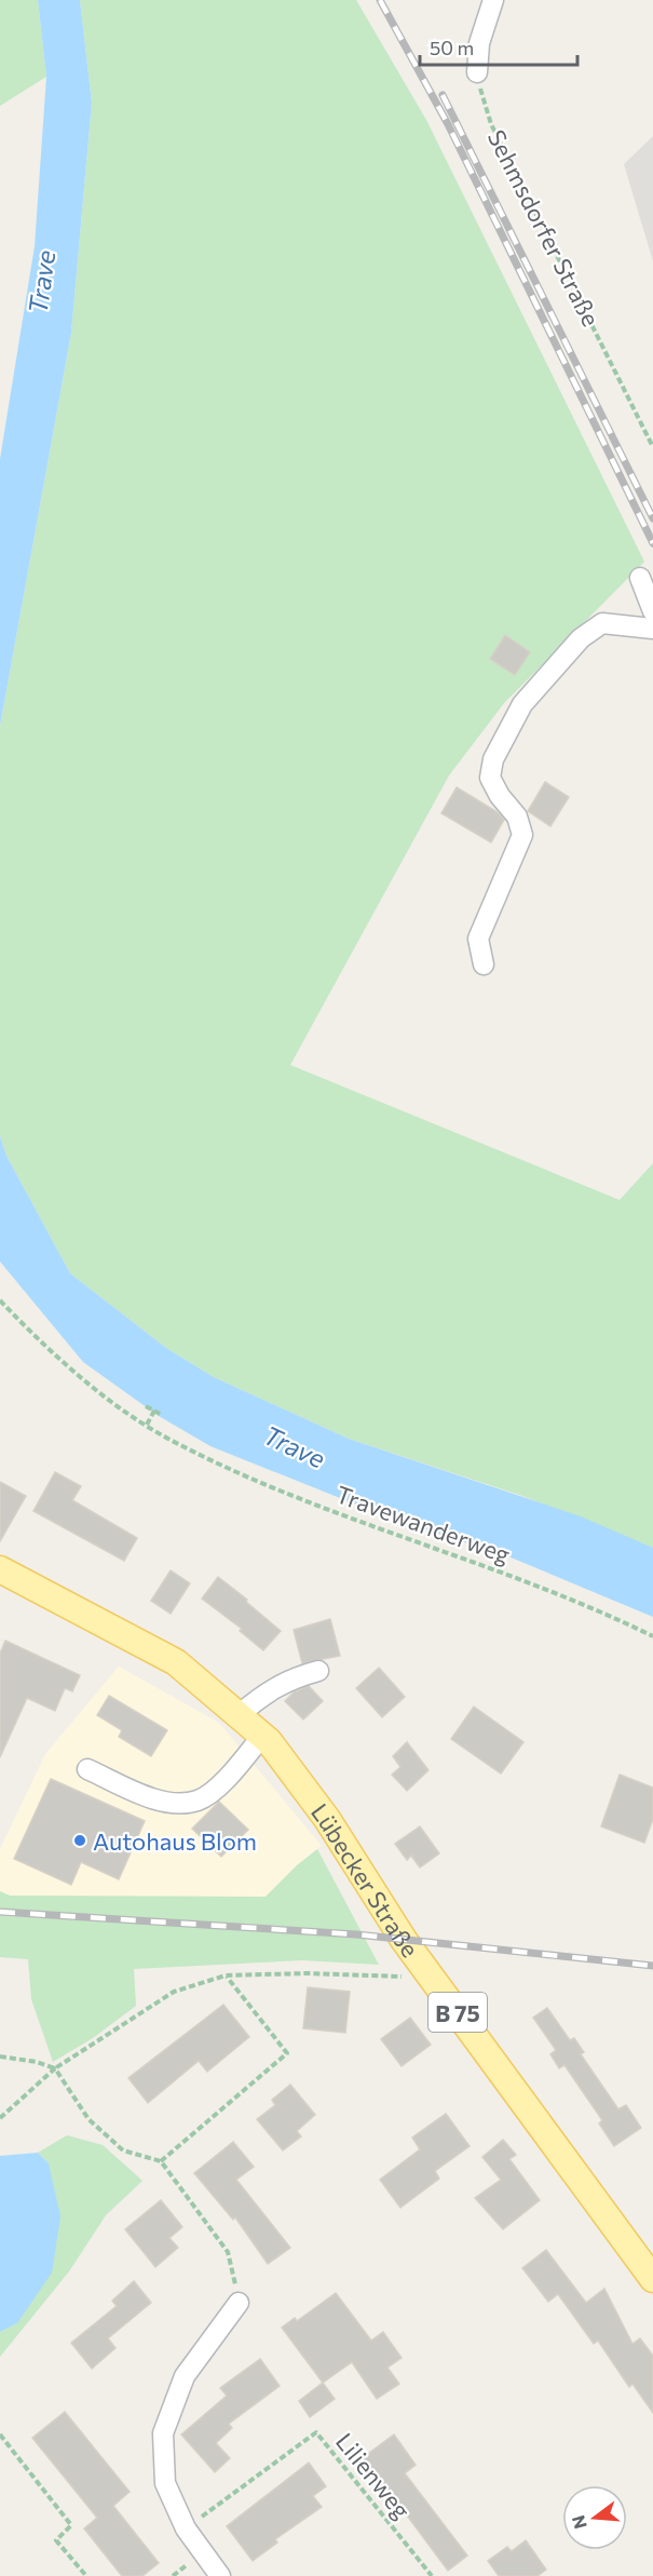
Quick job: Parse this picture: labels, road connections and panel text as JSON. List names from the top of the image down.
{
  "streets": {
    "main road": ["Lübecker Straße", "B 75"],
    "path": ["Sehmsdorfer Straße", "Travewanderweg", "Lilienweg"]
  },
  "water": ["Trave"],
  "places": ["Autohaus Blom"],
  "scale_bar": "50 m",
  "north": "left"
}
